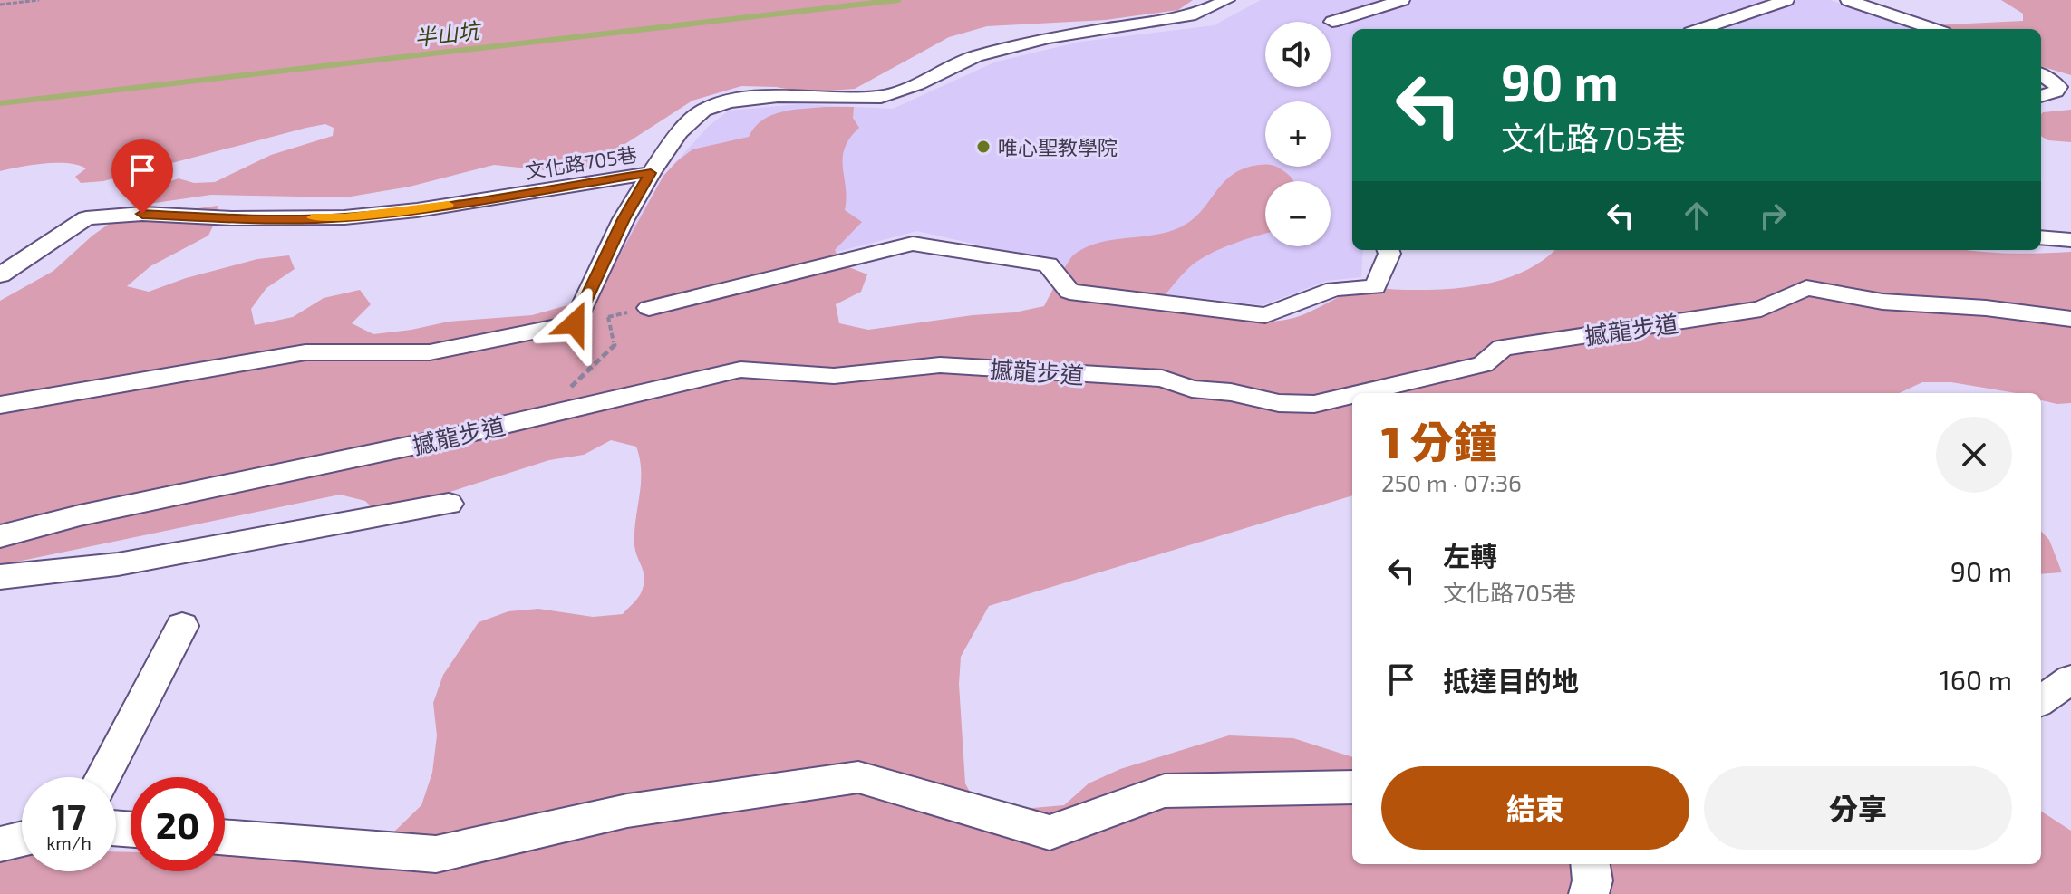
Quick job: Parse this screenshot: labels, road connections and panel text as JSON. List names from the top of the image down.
{
  "streets": {
    "lane": ["文化路705巷", "撼龍步道"]
  },
  "water": ["半山坑"],
  "places": ["唯心聖教學院"],
  "page": {
    "map_buttons": ["+", "−"],
    "turn": ["90 m", "文化路705巷"],
    "heading": ["1 分鐘", "250 m · 07:36"],
    "list": [
      {
        "name": "左轉",
        "note": "文化路705巷",
        "value": "90 m"
      },
      {
        "name": "抵達目的地",
        "value": "160 m"
      }
    ],
    "buttons": ["結束", "分享"],
    "speed": "17 km/h",
    "limit": "20"
  }
}
